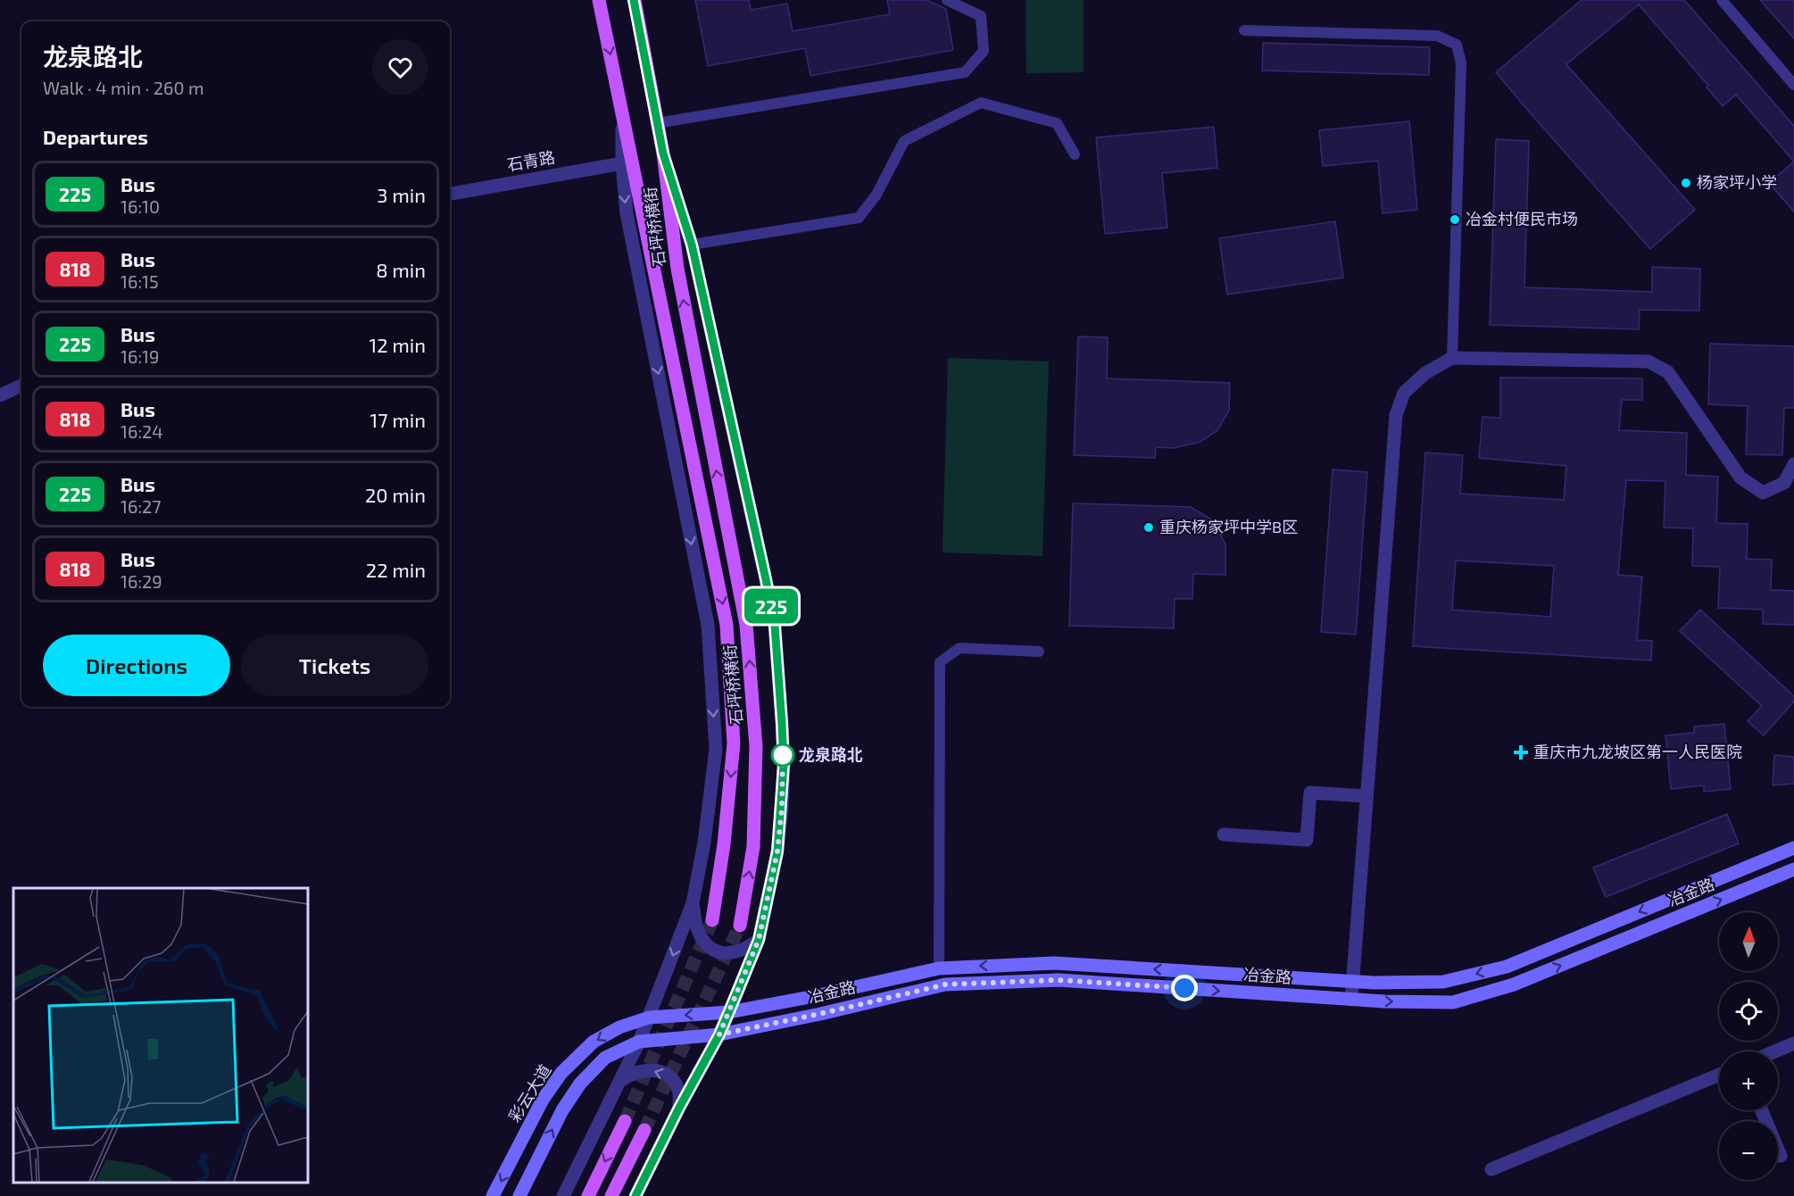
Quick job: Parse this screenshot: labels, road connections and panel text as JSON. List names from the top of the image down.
{
  "streets": {
    "main road": ["石坪桥横街", "冶金路", "彩云大道"],
    "street": ["石青路"]
  },
  "crossings": [
    ["冶金路", "彩云大道"]
  ],
  "places": {
    "other": [
      "杨家坪小学",
      "冶金村便民市场",
      "重庆杨家坪中学B区",
      "龙泉路北"
    ],
    "health": ["重庆市九龙坡区第一人民医院"]
  },
  "lines": ["bus line 225"],
  "north": "top",
  "page": {
    "on_map": "225",
    "heading": [
      ["龙泉路北", "Walk · 4 min · 260 m"],
      "Departures"
    ],
    "list": [
      {
        "mark": "225",
        "name": "Bus",
        "note": "16:10",
        "value": "3 min"
      },
      {
        "mark": "818",
        "name": "Bus",
        "note": "16:15",
        "value": "8 min"
      },
      {
        "mark": "225",
        "name": "Bus",
        "note": "16:19",
        "value": "12 min"
      },
      {
        "mark": "818",
        "name": "Bus",
        "note": "16:24",
        "value": "17 min"
      },
      {
        "mark": "225",
        "name": "Bus",
        "note": "16:27",
        "value": "20 min"
      },
      {
        "mark": "818",
        "name": "Bus",
        "note": "16:29",
        "value": "22 min"
      }
    ],
    "buttons": ["Directions", "Tickets"],
    "map_buttons": ["+", "−"]
  }
}
